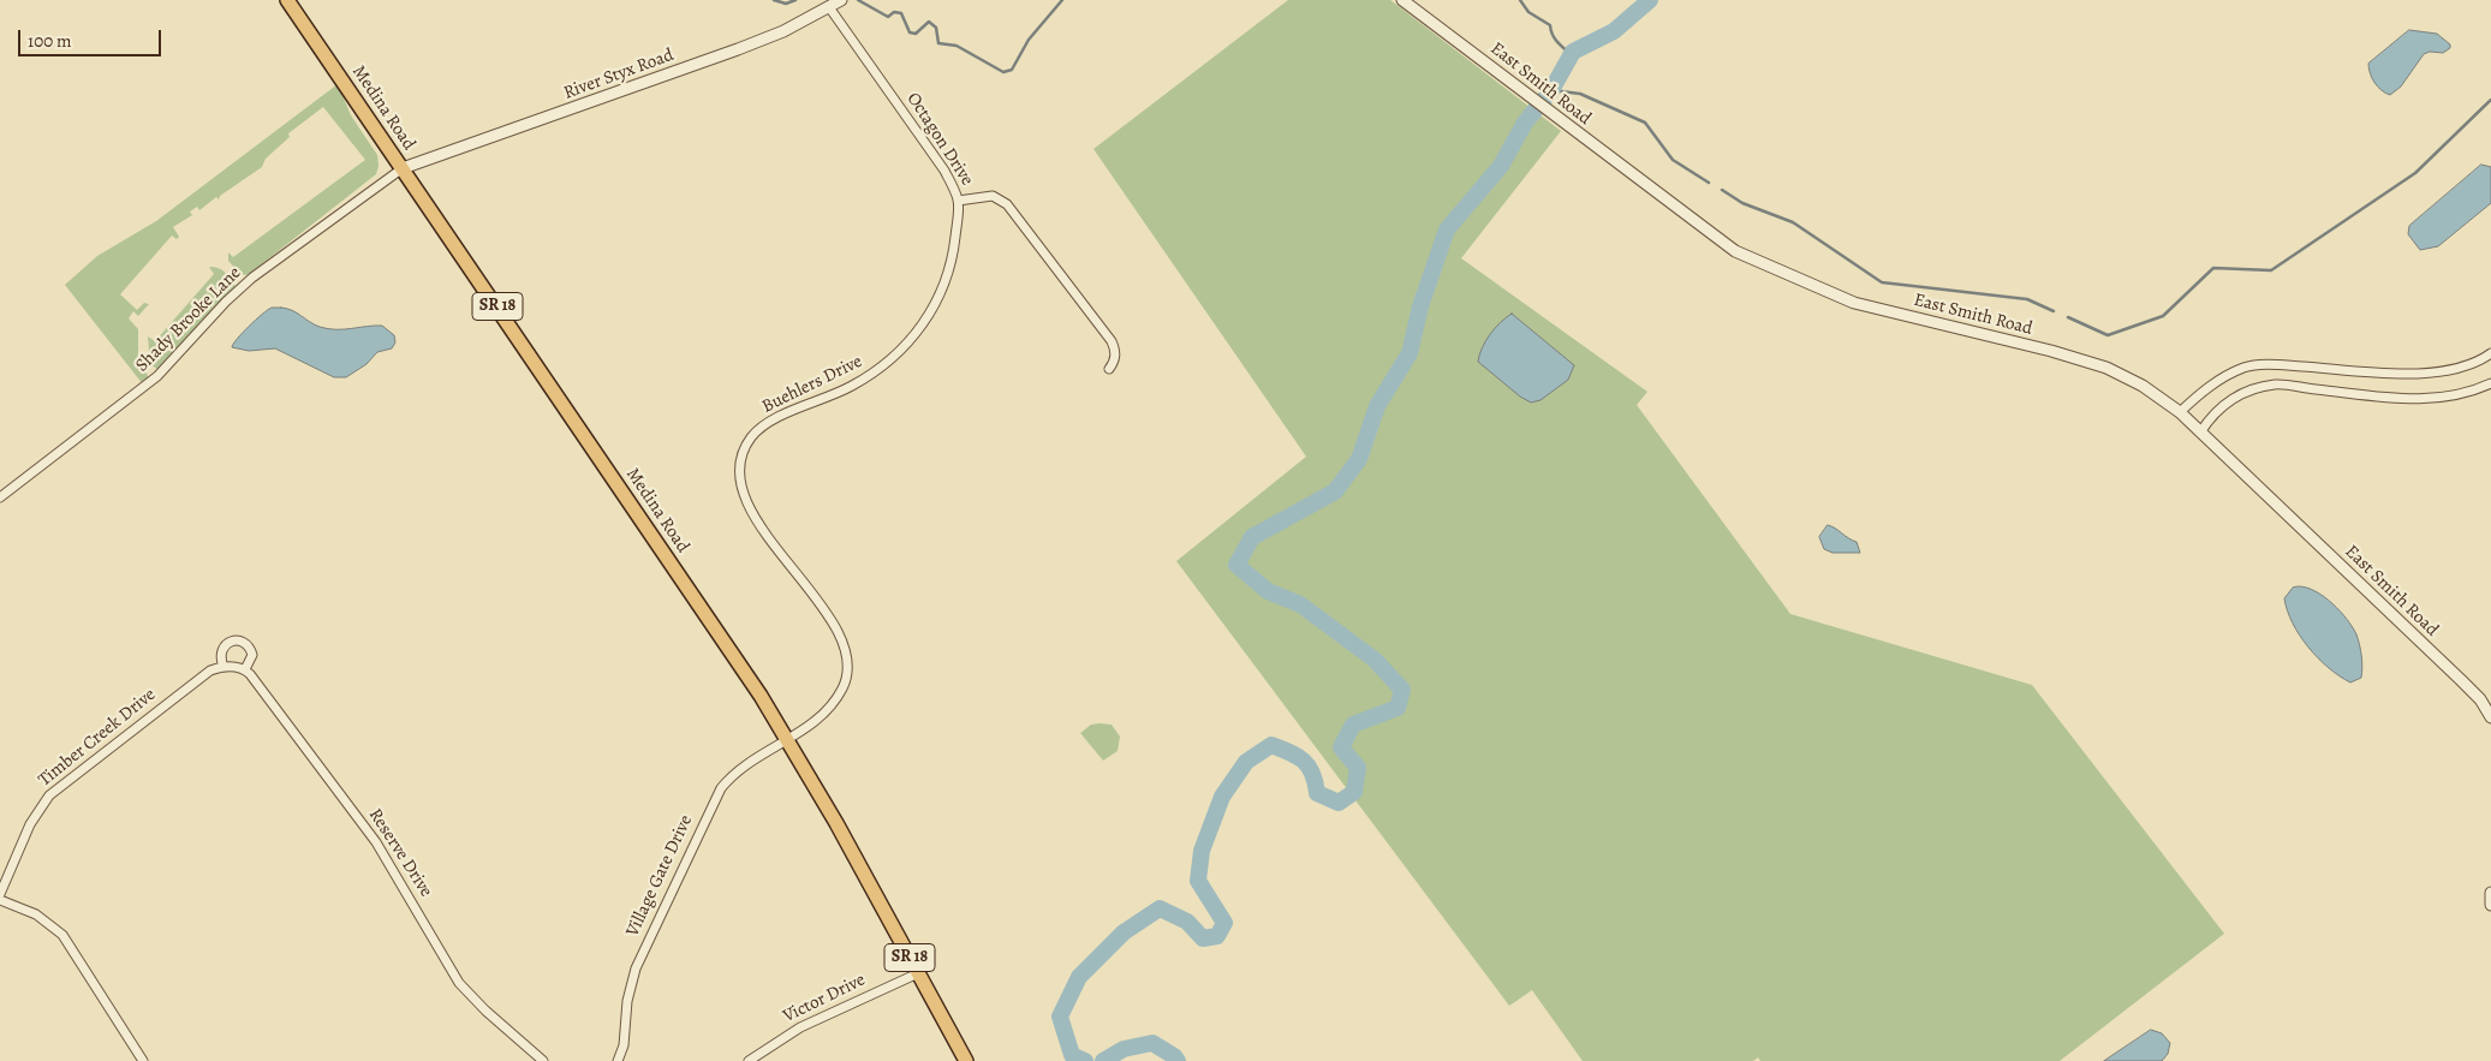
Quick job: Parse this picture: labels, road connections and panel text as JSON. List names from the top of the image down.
{
  "streets": {
    "highway": ["Medina Road", "SR 18"],
    "street": [
      "River Styx Road",
      "East Smith Road",
      "Octagon Drive",
      "Shady Brooke Lane",
      "Buehlers Drive",
      "Timber Creek Drive",
      "Reserve Drive",
      "Village Gate Drive",
      "Victor Drive"
    ]
  },
  "crossings": [
    ["River Styx Road", "Medina Road"],
    ["River Styx Road", "Octagon Drive"],
    ["River Styx Road", "Shady Brooke Lane"],
    ["Medina Road", "Shady Brooke Lane"],
    ["Medina Road", "Buehlers Drive"],
    ["Medina Road", "Village Gate Drive"],
    ["Medina Road", "Victor Drive"],
    ["Octagon Drive", "Buehlers Drive"],
    ["Buehlers Drive", "Village Gate Drive"],
    ["Timber Creek Drive", "Reserve Drive"]
  ],
  "scale_bar": "100 m"
}
